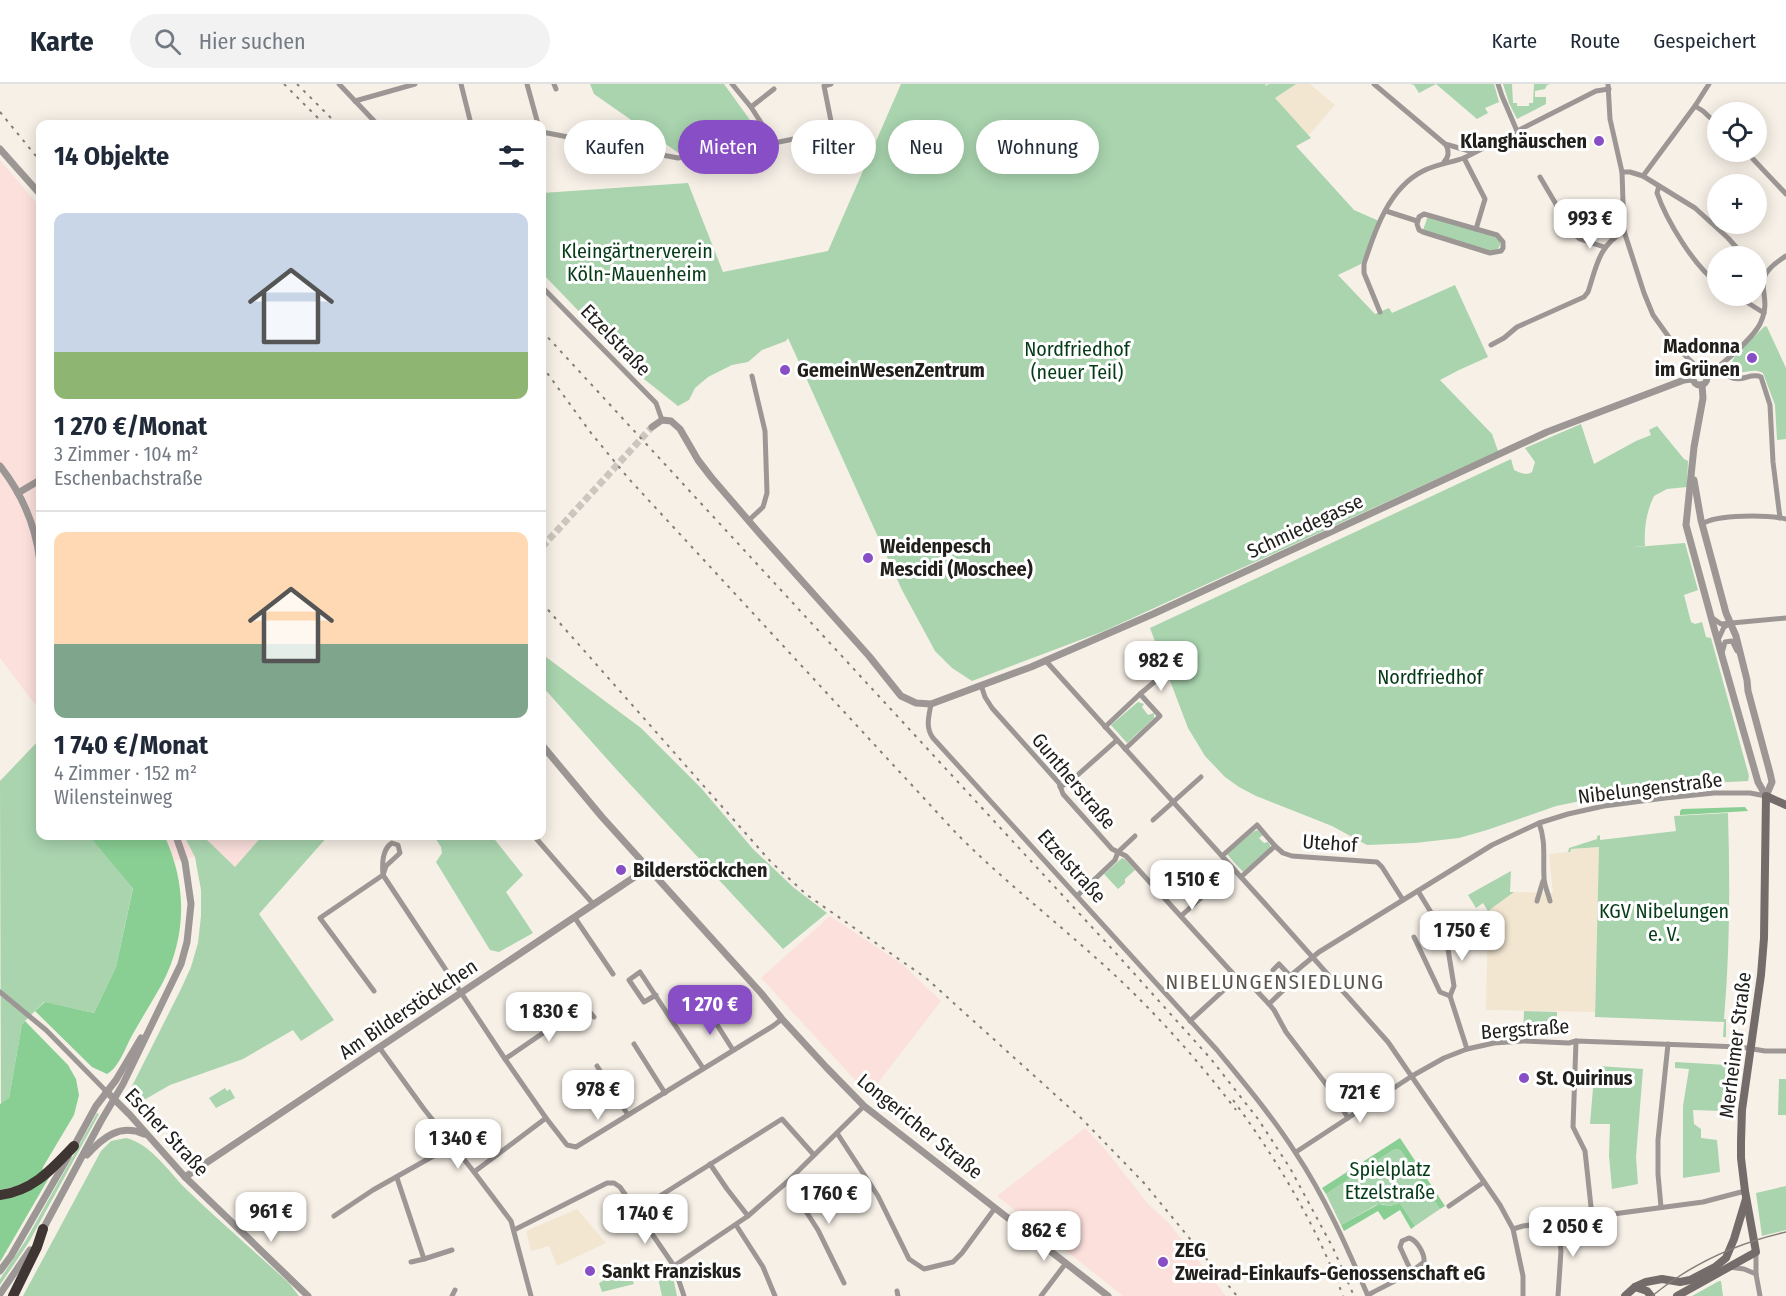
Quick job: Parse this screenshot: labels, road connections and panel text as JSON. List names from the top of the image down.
{
  "streets": {
    "main road": ["Merheimer Straße"],
    "street": [
      "Etzelstraße",
      "Schmiedegasse",
      "Guntherstraße",
      "Nibelungenstraße",
      "Utehof",
      "Am Bilderstöckchen",
      "Bergstraße",
      "Longericher Straße",
      "Escher Straße"
    ]
  },
  "crossings": [
    ["Etzelstraße", "Schmiedegasse"],
    ["Etzelstraße", "Bergstraße"],
    ["Schmiedegasse", "Guntherstraße"],
    ["Schmiedegasse", "Merheimer Straße"],
    ["Guntherstraße", "Nibelungenstraße"],
    ["Nibelungenstraße", "Utehof"],
    ["Nibelungenstraße", "Merheimer Straße"],
    ["Am Bilderstöckchen", "Longericher Straße"],
    ["Am Bilderstöckchen", "Escher Straße"],
    ["Bergstraße", "Merheimer Straße"]
  ],
  "districts": ["NIBELUNGENSIEDLUNG"],
  "parks": [
    "Kleingärtnerverein Köln-Mauenheim",
    "Nordfriedhof (neuer Teil)",
    "Nordfriedhof",
    "KGV Nibelungen e. V.",
    "Spielplatz Etzelstraße"
  ],
  "places": [
    "Klanghäuschen",
    "Madonna im Grünen",
    "GemeinWesenZentrum",
    "Weidenpesch Mescidi (Moschee)",
    "Bilderstöckchen",
    "St. Quirinus",
    "ZEG Zweirad-Einkaufs-Genossenschaft eG",
    "Sankt Franziskus"
  ],
  "page": {
    "header": "Karte",
    "search": "Hier suchen",
    "nav": ["Karte", "Route", "Gespeichert"],
    "map_buttons": ["+", "−"],
    "chip": [
      "Kaufen",
      "Mieten",
      "Filter",
      "Neu",
      "Wohnung"
    ],
    "heading": "14 Objekte",
    "list": [
      {
        "name": "1 270 €/Monat",
        "note": "3 Zimmer · 104 m² · Eschenbachstraße"
      },
      {
        "name": "1 740 €/Monat",
        "note": "4 Zimmer · 152 m² · Wilensteinweg"
      }
    ],
    "price": [
      "993 €",
      "982 €",
      "1 510 €",
      "1 750 €",
      "1 270 €",
      "1 830 €",
      "978 €",
      "721 €",
      "1 340 €",
      "1 760 €",
      "961 €",
      "1 740 €",
      "2 050 €",
      "862 €"
    ]
  }
}
